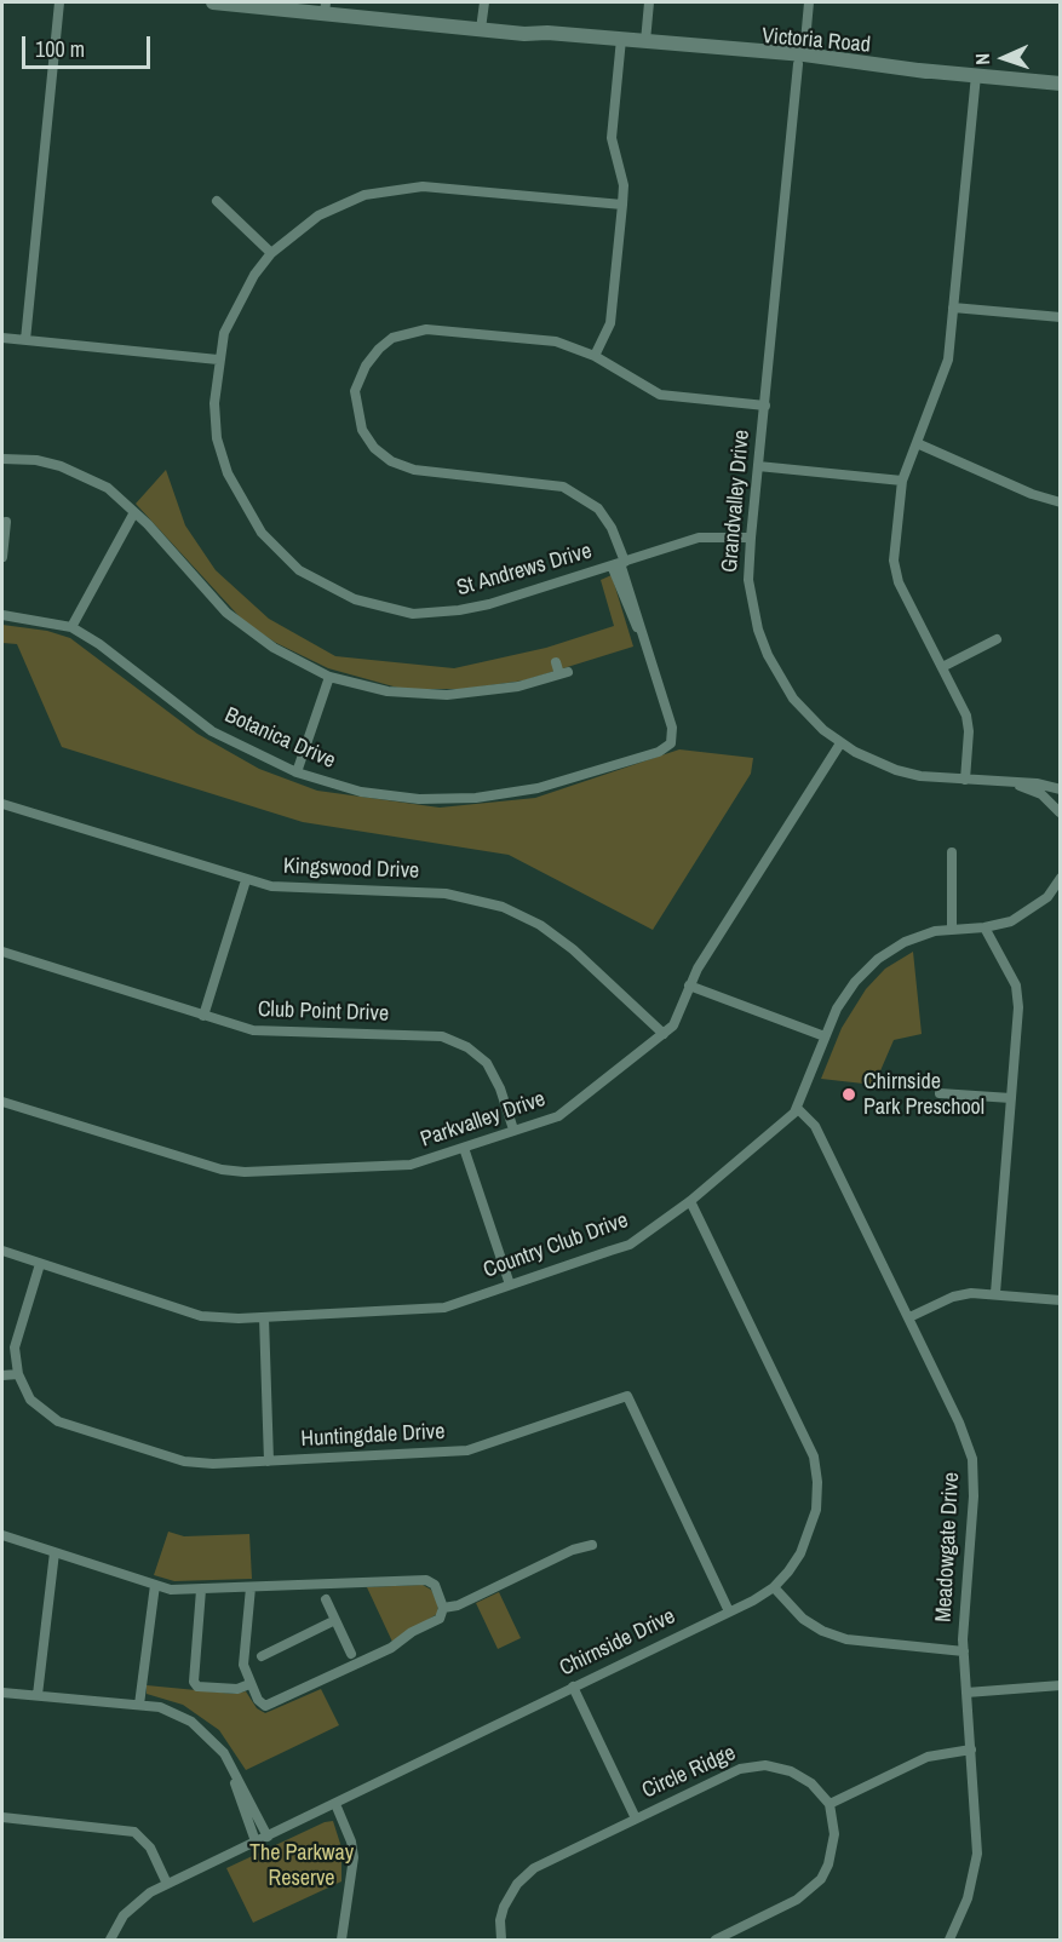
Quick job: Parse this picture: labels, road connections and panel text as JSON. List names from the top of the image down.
{
  "streets": {
    "main road": ["Victoria Road"],
    "street": [
      "Grandvalley Drive",
      "St Andrews Drive",
      "Botanica Drive",
      "Kingswood Drive",
      "Club Point Drive",
      "Parkvalley Drive",
      "Country Club Drive",
      "Huntingdale Drive",
      "Meadowgate Drive",
      "Chirnside Drive",
      "Circle Ridge"
    ]
  },
  "crossings": [
    ["Victoria Road", "Grandvalley Drive"],
    ["Grandvalley Drive", "St Andrews Drive"],
    ["Grandvalley Drive", "Botanica Drive"],
    ["Grandvalley Drive", "Parkvalley Drive"],
    ["St Andrews Drive", "Botanica Drive"],
    ["Kingswood Drive", "Parkvalley Drive"],
    ["Club Point Drive", "Parkvalley Drive"],
    ["Country Club Drive", "Huntingdale Drive"],
    ["Country Club Drive", "Meadowgate Drive"],
    ["Country Club Drive", "Chirnside Drive"],
    ["Huntingdale Drive", "Chirnside Drive"]
  ],
  "parks": ["The Parkway Reserve"],
  "places": ["Chirnside Park Preschool"],
  "scale_bar": "100 m",
  "north": "left"
}
